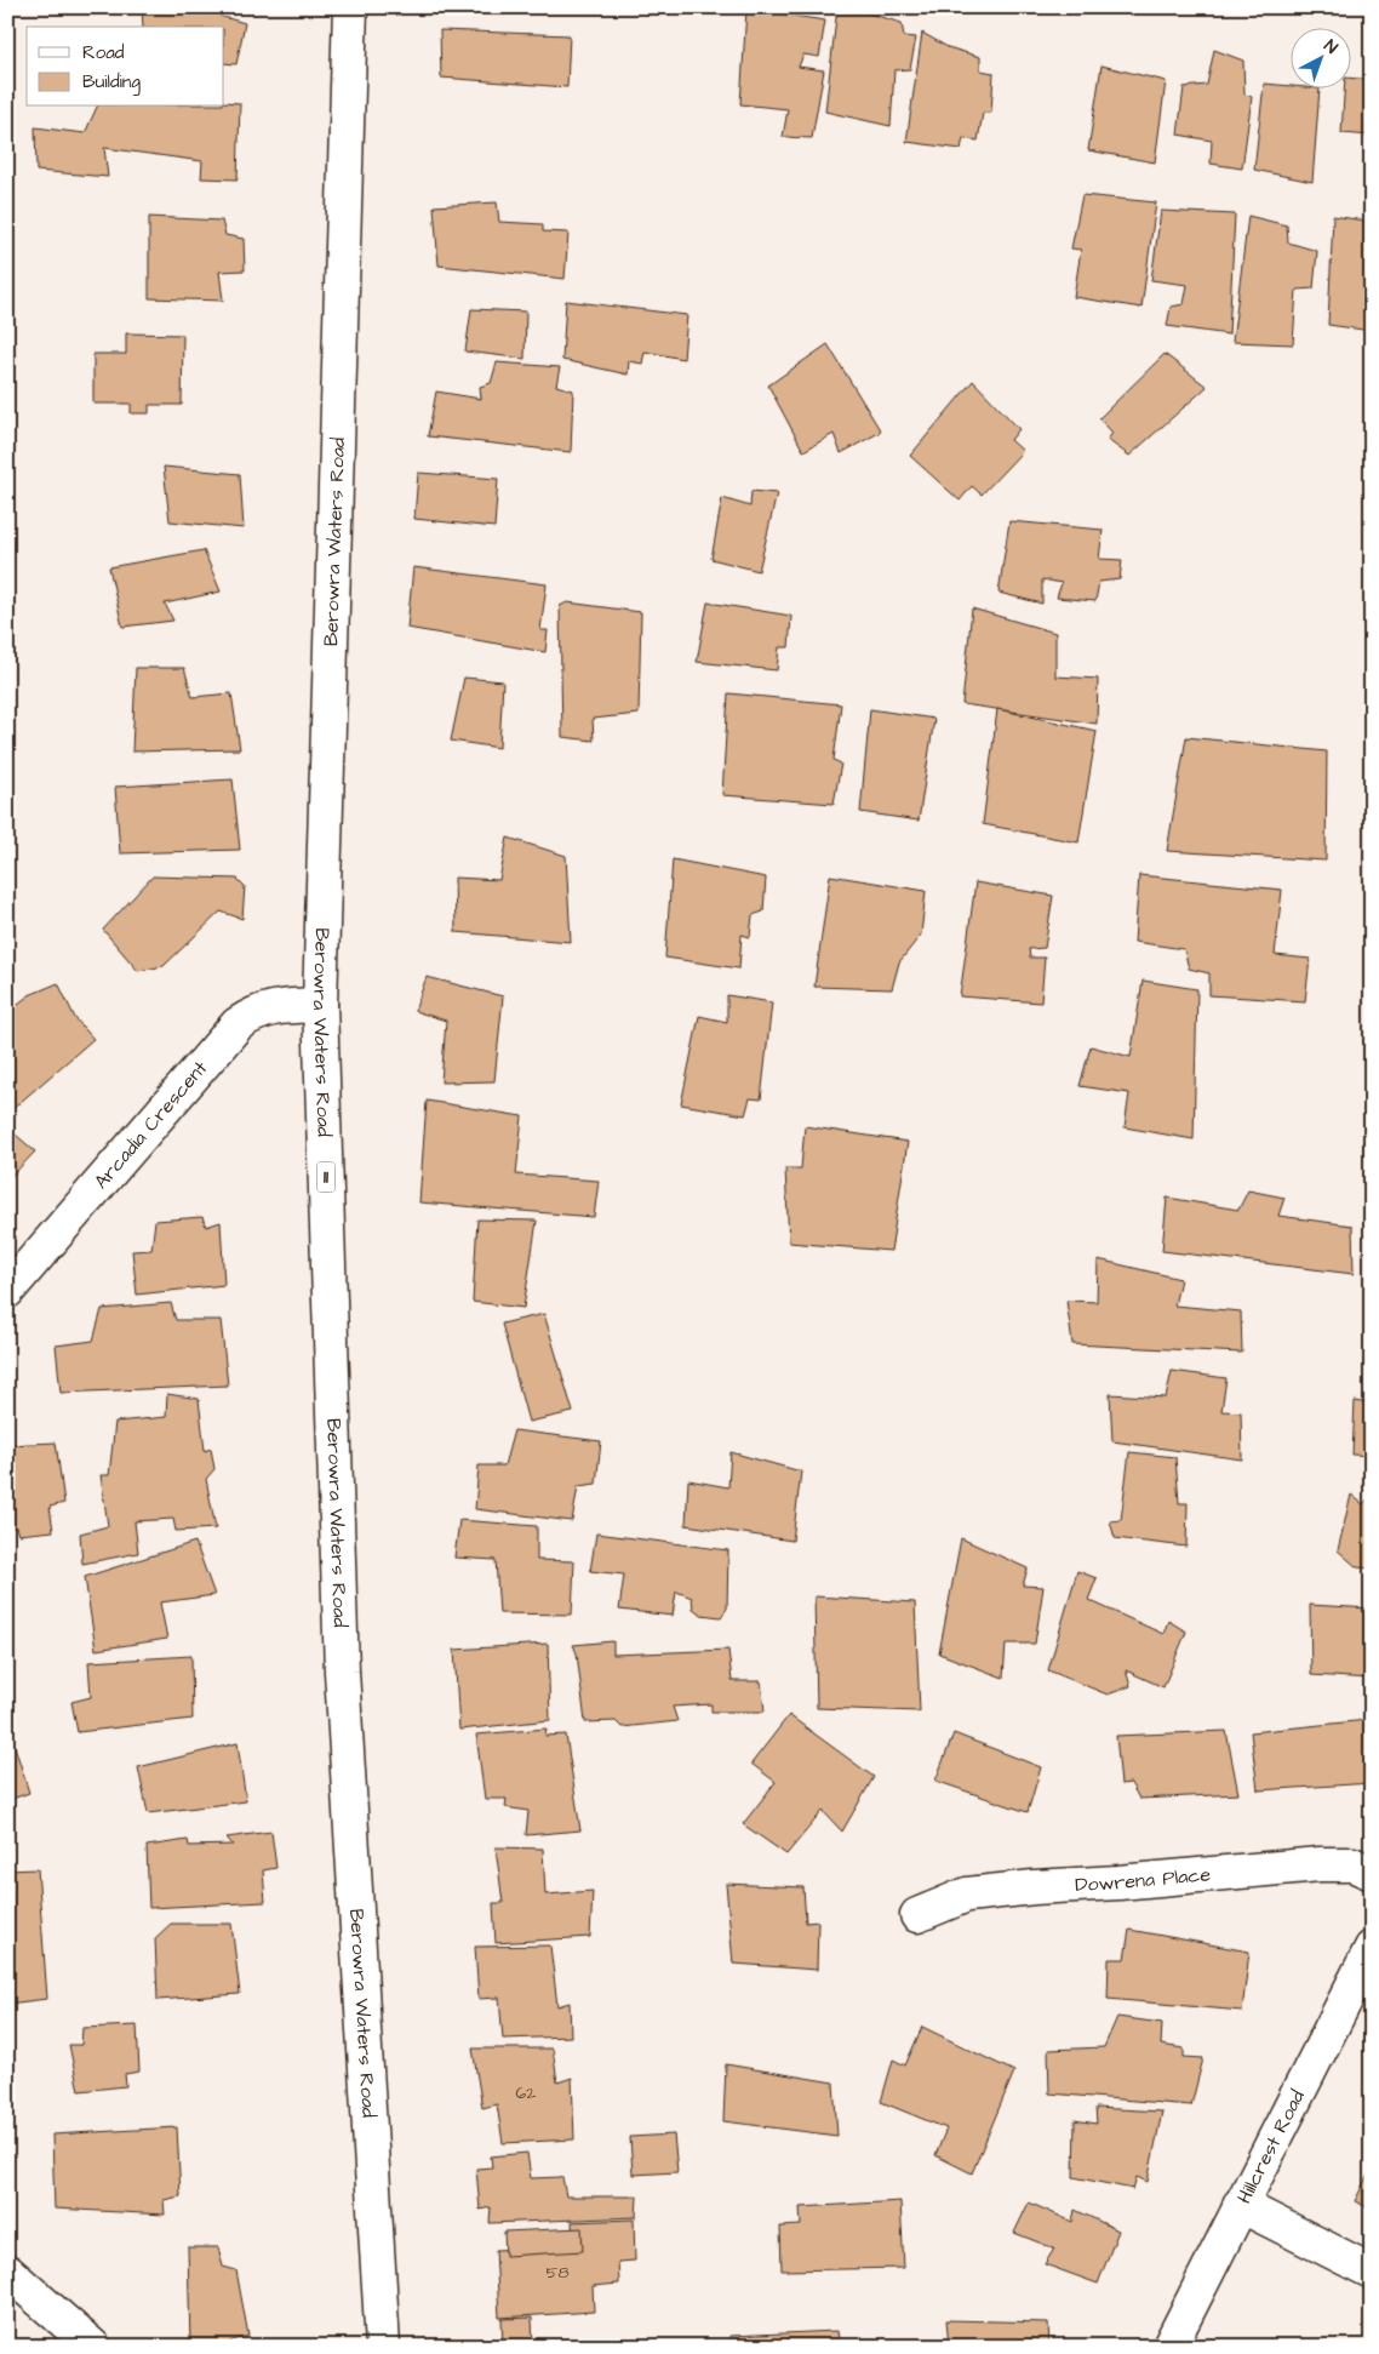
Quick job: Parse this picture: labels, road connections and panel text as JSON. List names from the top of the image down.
{
  "streets": {
    "main road": [
      "Berowra Waters Road",
      "Arcadia Crescent",
      "11",
      "Dowrena Place",
      "Hillcrest Road"
    ]
  },
  "crossings": [
    ["Berowra Waters Road", "Arcadia Crescent"]
  ],
  "house_numbers": ["62", "58"],
  "legend": ["Road", "Building"],
  "north": "top right"
}
